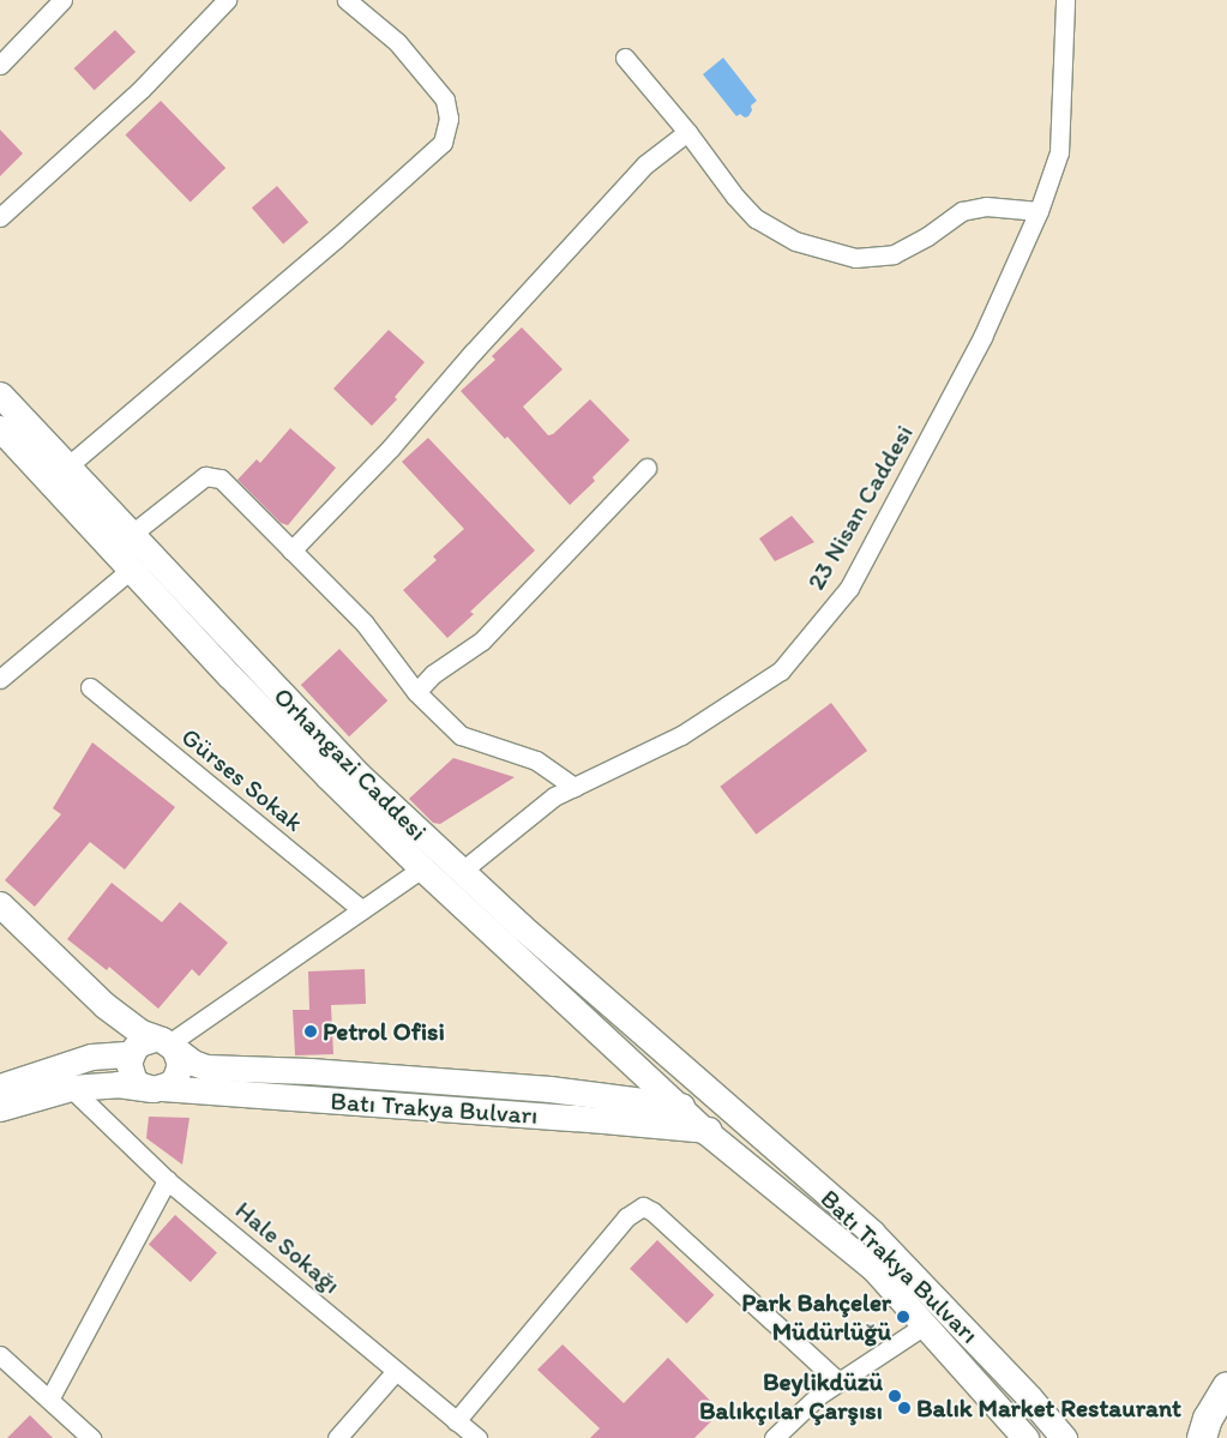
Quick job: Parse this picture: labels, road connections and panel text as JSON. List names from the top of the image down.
{
  "streets": {
    "main road": ["Orhangazi Caddesi", "Batı Trakya Bulvarı"],
    "street": ["23 Nisan Caddesi", "Gürses Sokak", "Hale Sokağı"]
  },
  "crossings": [
    ["23 Nisan Caddesi", "Orhangazi Caddesi"],
    ["Orhangazi Caddesi", "Batı Trakya Bulvarı"],
    ["Batı Trakya Bulvarı", "Hale Sokağı"]
  ],
  "places": [
    "Petrol Ofisi",
    "Park Bahçeler Müdürlüğü",
    "Beylikdüzü Balıkçılar Çarşısı",
    "Balık Market Restaurant"
  ]
}
